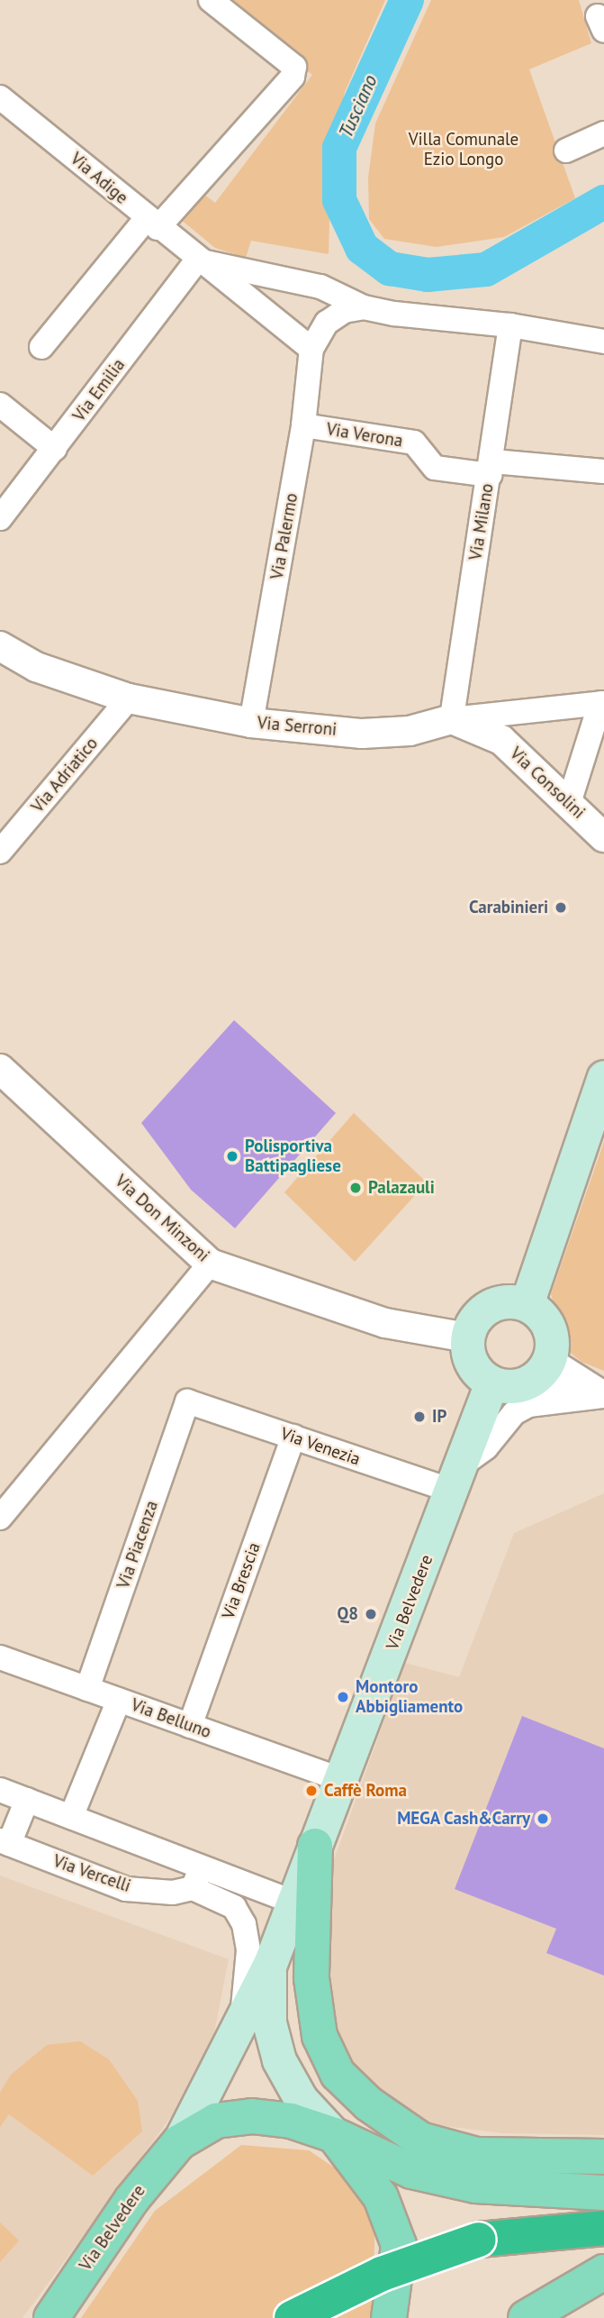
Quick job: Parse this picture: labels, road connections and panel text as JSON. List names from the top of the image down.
{
  "streets": {
    "main road": ["Via Belvedere"],
    "street": [
      "Via Adige",
      "Via Emilia",
      "Via Verona",
      "Via Milano",
      "Via Palermo",
      "Via Serroni",
      "Via Adriatico",
      "Via Consolini",
      "Via Don Minzoni",
      "Via Venezia",
      "Via Piacenza",
      "Via Brescia",
      "Via Belluno",
      "Via Vercelli"
    ]
  },
  "crossings": [
    ["Via Adige", "Via Emilia"],
    ["Via Adige", "Via Milano"],
    ["Via Adige", "Via Palermo"],
    ["Via Verona", "Via Milano"],
    ["Via Verona", "Via Palermo"],
    ["Via Milano", "Via Serroni"],
    ["Via Milano", "Via Consolini"],
    ["Via Palermo", "Via Serroni"],
    ["Via Serroni", "Via Adriatico"],
    ["Via Serroni", "Via Consolini"],
    ["Via Don Minzoni", "Via Belvedere"],
    ["Via Venezia", "Via Piacenza"],
    ["Via Venezia", "Via Brescia"],
    ["Via Venezia", "Via Belvedere"],
    ["Via Piacenza", "Via Belluno"],
    ["Via Brescia", "Via Belluno"],
    ["Via Belvedere", "Via Belluno"],
    ["Via Belvedere", "Via Vercelli"]
  ],
  "water": ["Tusciano"],
  "parks": ["Villa Comunale Ezio Longo"],
  "places": [
    "Carabinieri",
    "Polisportiva Battipagliese",
    "Palazauli",
    "IP",
    "Q8",
    "Montoro Abbigliamento",
    "Caffè Roma",
    "MEGA Cash&Carry"
  ]
}
